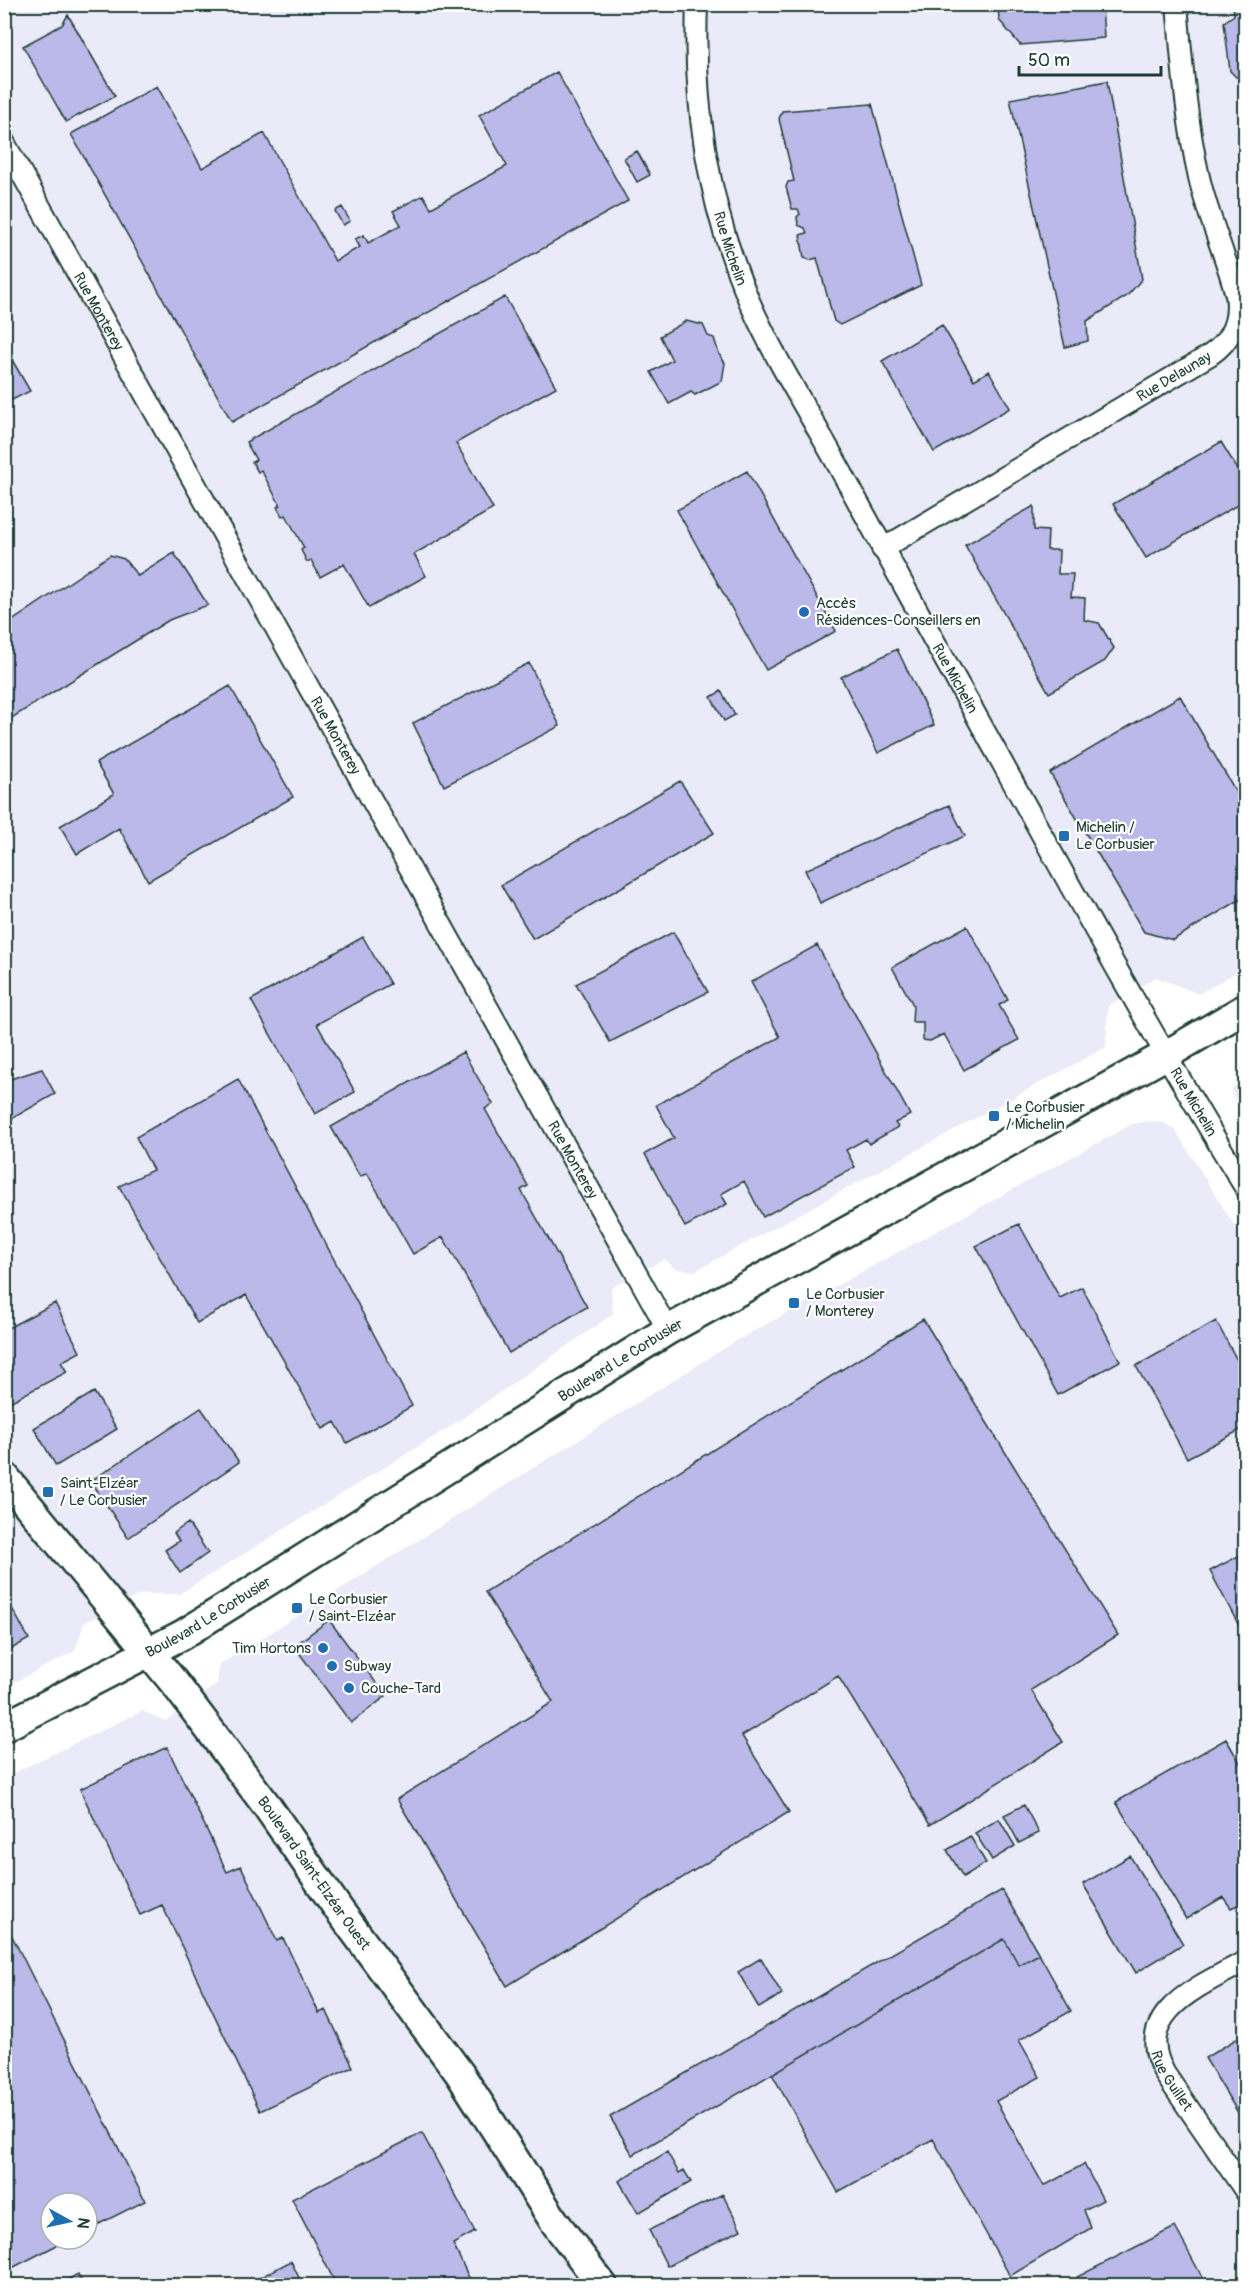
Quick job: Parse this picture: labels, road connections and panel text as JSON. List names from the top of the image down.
{
  "streets": {
    "street": [
      "Rue Michelin",
      "Rue Monterey",
      "Rue Delaunay",
      "Boulevard Le Corbusier",
      "Boulevard Saint-Elzéar Ouest",
      "Rue Guillet"
    ]
  },
  "crossings": [
    ["Rue Michelin", "Rue Delaunay"],
    ["Rue Michelin", "Boulevard Le Corbusier"],
    ["Rue Monterey", "Boulevard Le Corbusier"],
    ["Boulevard Le Corbusier", "Boulevard Saint-Elzéar Ouest"]
  ],
  "places": {
    "other": [
      "Accès Résidences-Conseillers en",
      "Tim Hortons",
      "Subway",
      "Couche-Tard"
    ],
    "transit": [
      "Michelin / Le Corbusier",
      "Le Corbusier / Michelin",
      "Le Corbusier / Monterey",
      "Saint-Elzéar / Le Corbusier",
      "Le Corbusier / Saint-Elzéar"
    ]
  },
  "scale_bar": "50 m",
  "north": "right"
}
